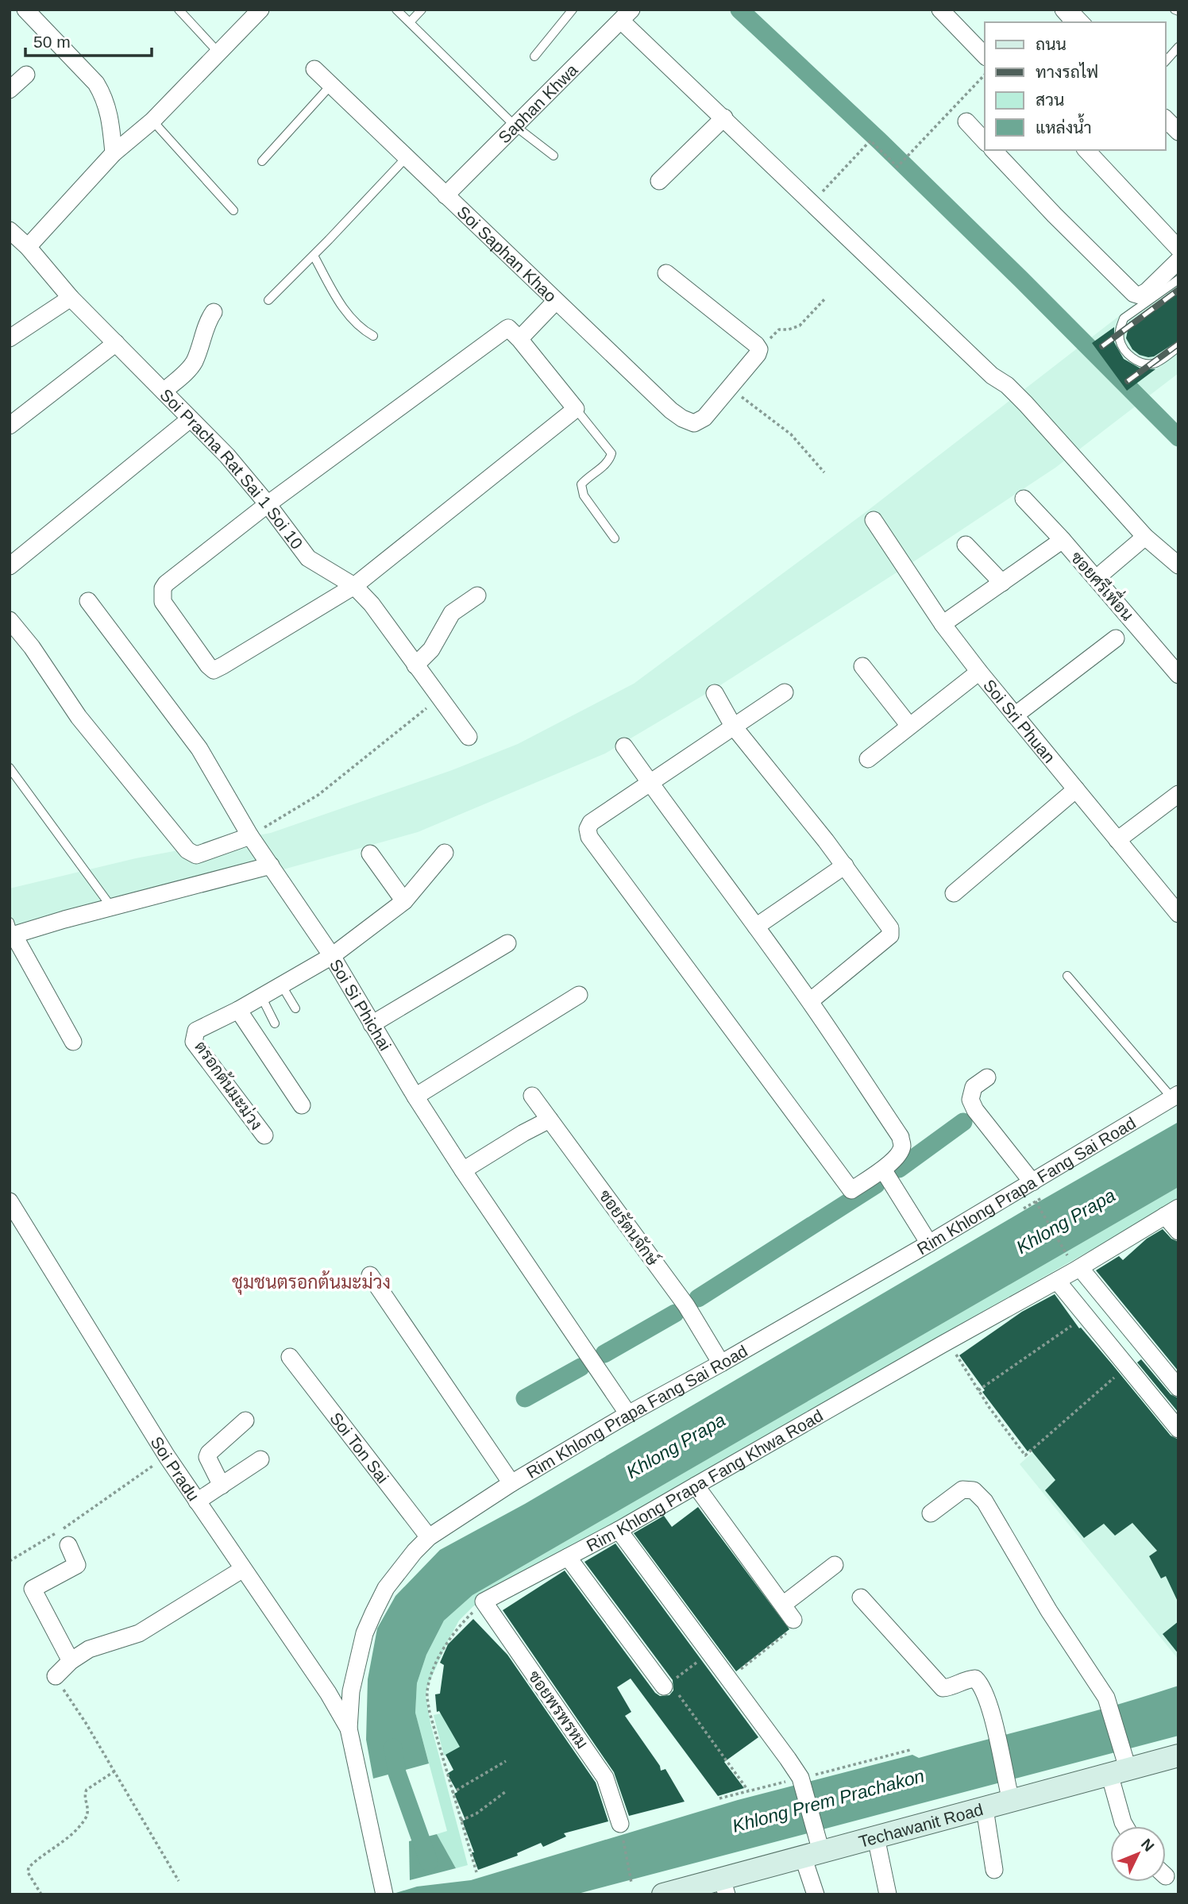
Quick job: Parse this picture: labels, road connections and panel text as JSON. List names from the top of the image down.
{
  "streets": {
    "main road": ["Techawanit Road"],
    "street": [
      "Saphan Khwa",
      "Soi Saphan Khao",
      "Soi Pracha Rat Sai 1 Soi 10",
      "ซอยศรีเพื่อน",
      "Soi Sri Phuan",
      "Soi Si Phichai",
      "ตรอกต้นมะม่วง",
      "Rim Khlong Prapa Fang Sai Road",
      "ซอยรัตนจักษ์",
      "Soi Ton Sai",
      "Soi Pradu",
      "Rim Khlong Prapa Fang Khwa Road",
      "ซอยพรพรหม"
    ]
  },
  "crossings": [
    ["Saphan Khwa", "Soi Saphan Khao"],
    ["Soi Si Phichai", "Rim Khlong Prapa Fang Sai Road"],
    ["Rim Khlong Prapa Fang Sai Road", "ซอยรัตนจักษ์"],
    ["Rim Khlong Prapa Fang Sai Road", "Soi Ton Sai"],
    ["Rim Khlong Prapa Fang Sai Road", "Soi Pradu"],
    ["Rim Khlong Prapa Fang Khwa Road", "ซอยพรพรหม"]
  ],
  "districts": ["ชุมชนตรอกต้นมะม่วง"],
  "water": ["Khlong Prapa", "Khlong Prem Prachakon"],
  "legend": [
    "ถนน",
    "ทางรถไฟ",
    "สวน",
    "แหล่งน้ำ"
  ],
  "scale_bar": "50 m",
  "north": "top right"
}
